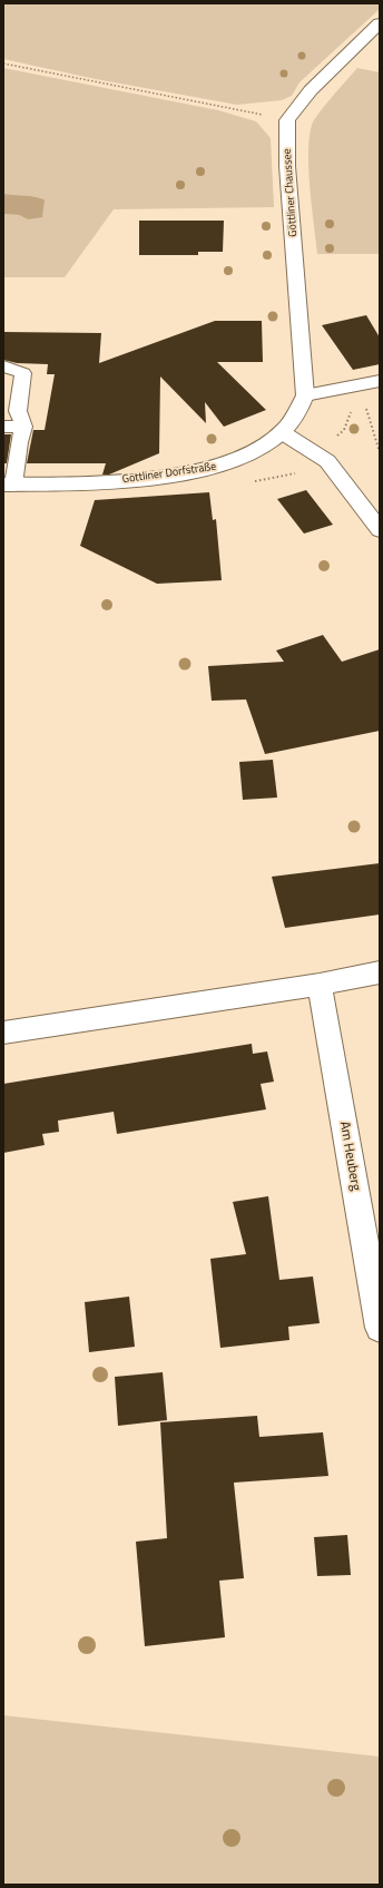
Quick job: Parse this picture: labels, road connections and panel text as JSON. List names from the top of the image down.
{
  "streets": {
    "street": ["Göttliner Chaussee", "Göttliner Dorfstraße", "Am Heuberg"]
  },
  "crossings": [
    ["Göttliner Chaussee", "Göttliner Dorfstraße"]
  ]
}
